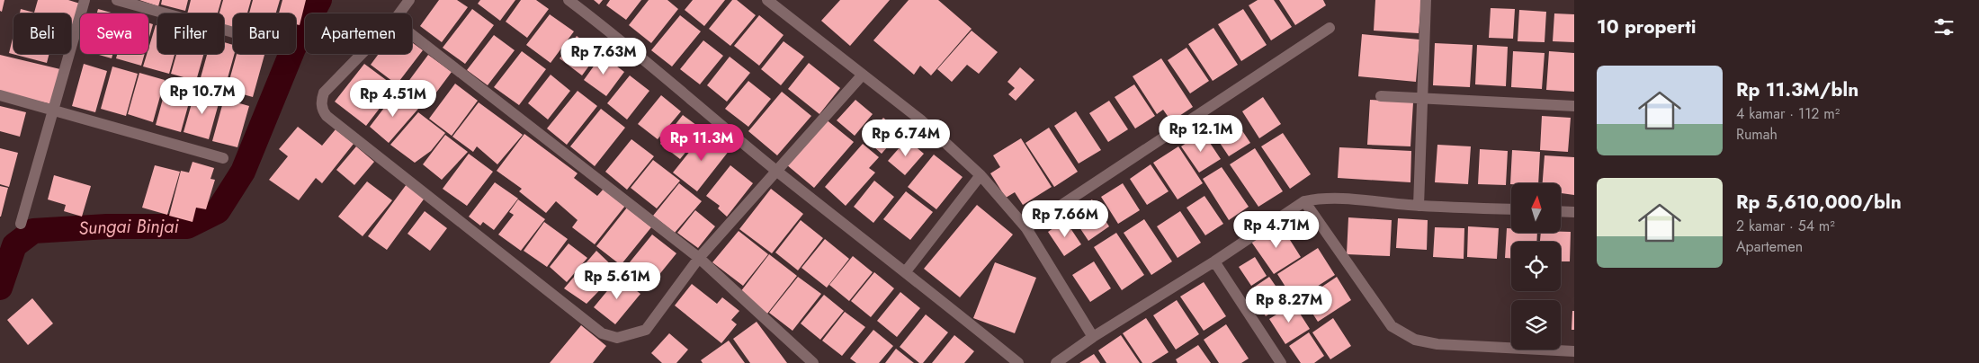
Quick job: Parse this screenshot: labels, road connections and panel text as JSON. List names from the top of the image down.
{
  "water": ["Sungai Binjai"],
  "north": "top",
  "page": {
    "heading": "10 properti",
    "chip": [
      "Beli",
      "Sewa",
      "Filter",
      "Baru",
      "Apartemen"
    ],
    "price": [
      "Rp 7.63M",
      "Rp 10.7M",
      "Rp 4.51M",
      "Rp 12.1M",
      "Rp 6.74M",
      "Rp 11.3M",
      "Rp 7.66M",
      "Rp 4.71M",
      "Rp 5.61M",
      "Rp 8.27M"
    ],
    "list": [
      {
        "name": "Rp 11.3M/bln",
        "note": "4 kamar · 112 m² · Rumah"
      },
      {
        "name": "Rp 5,610,000/bln",
        "note": "2 kamar · 54 m² · Apartemen"
      }
    ]
  }
}
